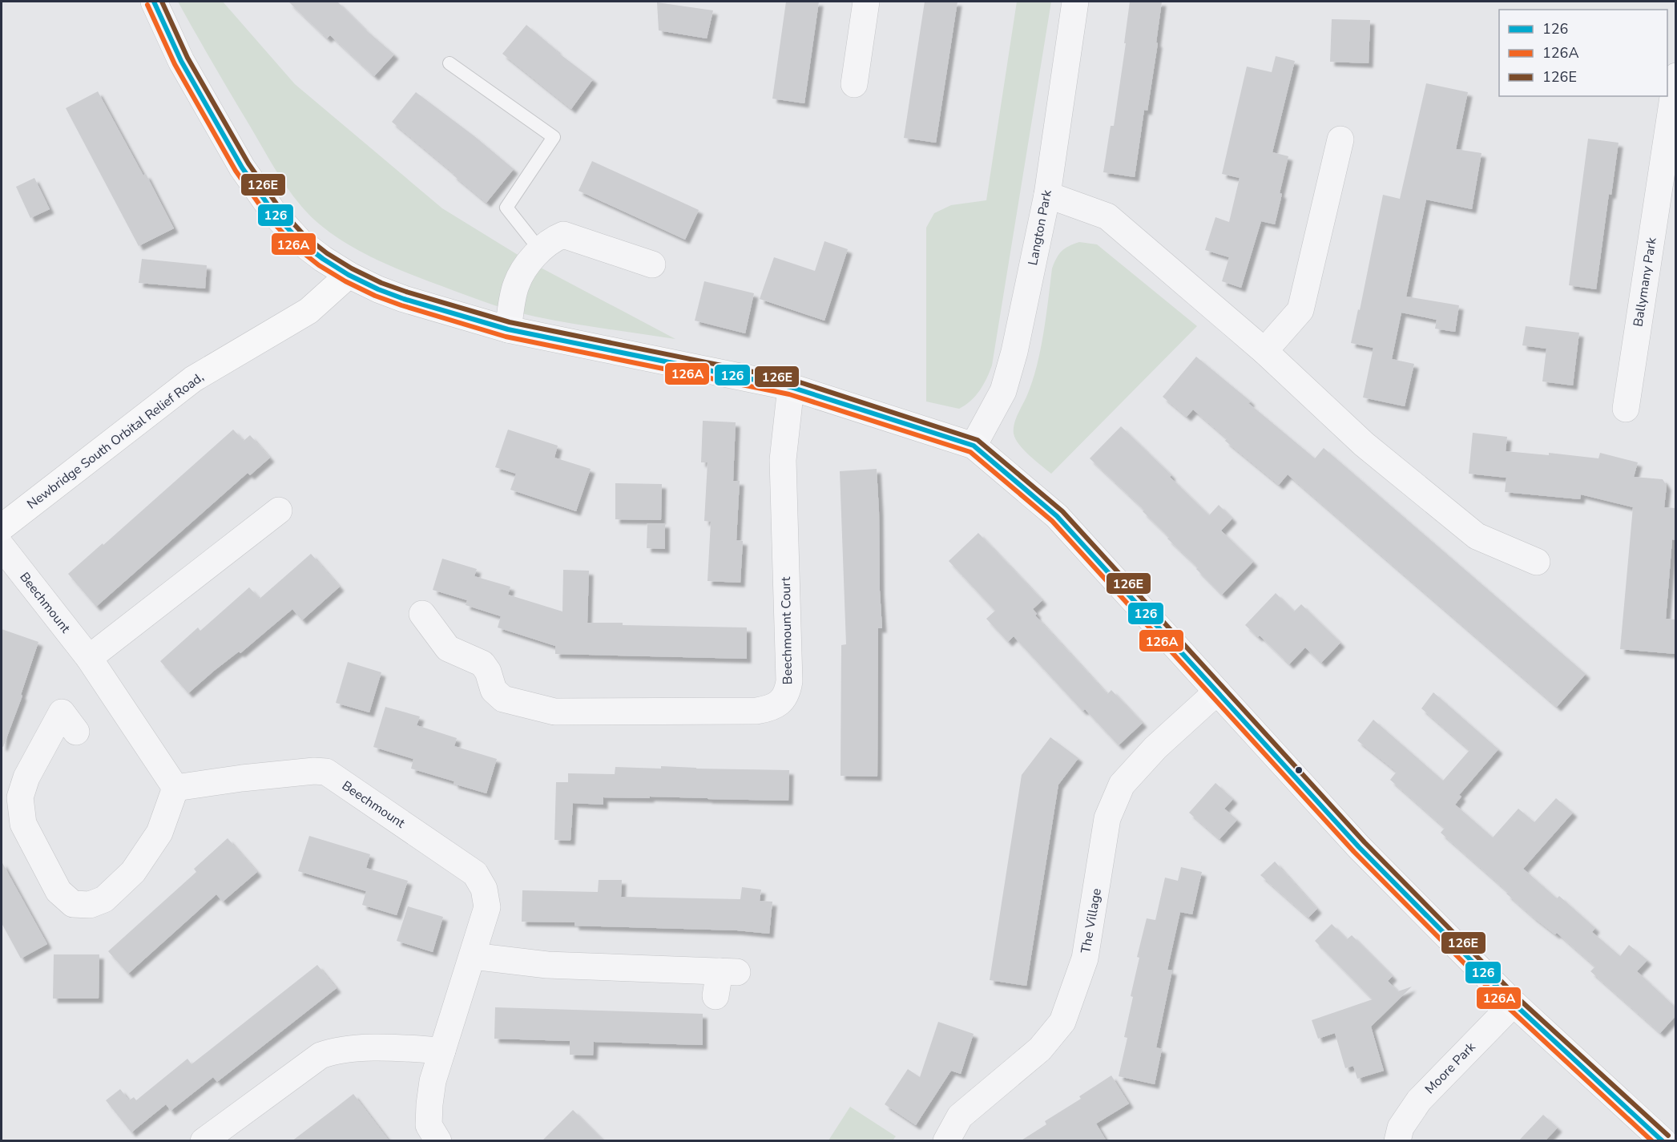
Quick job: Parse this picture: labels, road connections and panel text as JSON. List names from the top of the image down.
{
  "streets": {
    "street": [
      "Langton Park",
      "Ballymany Park",
      "Newbridge South Orbital Relief Road,",
      "Beechmount",
      "Beechmount Court",
      "The Village",
      "Moore Park"
    ]
  },
  "lines": ["transit line 126", "transit line 126E", "transit line 126A"],
  "legend": ["126", "126A", "126E"]
}
